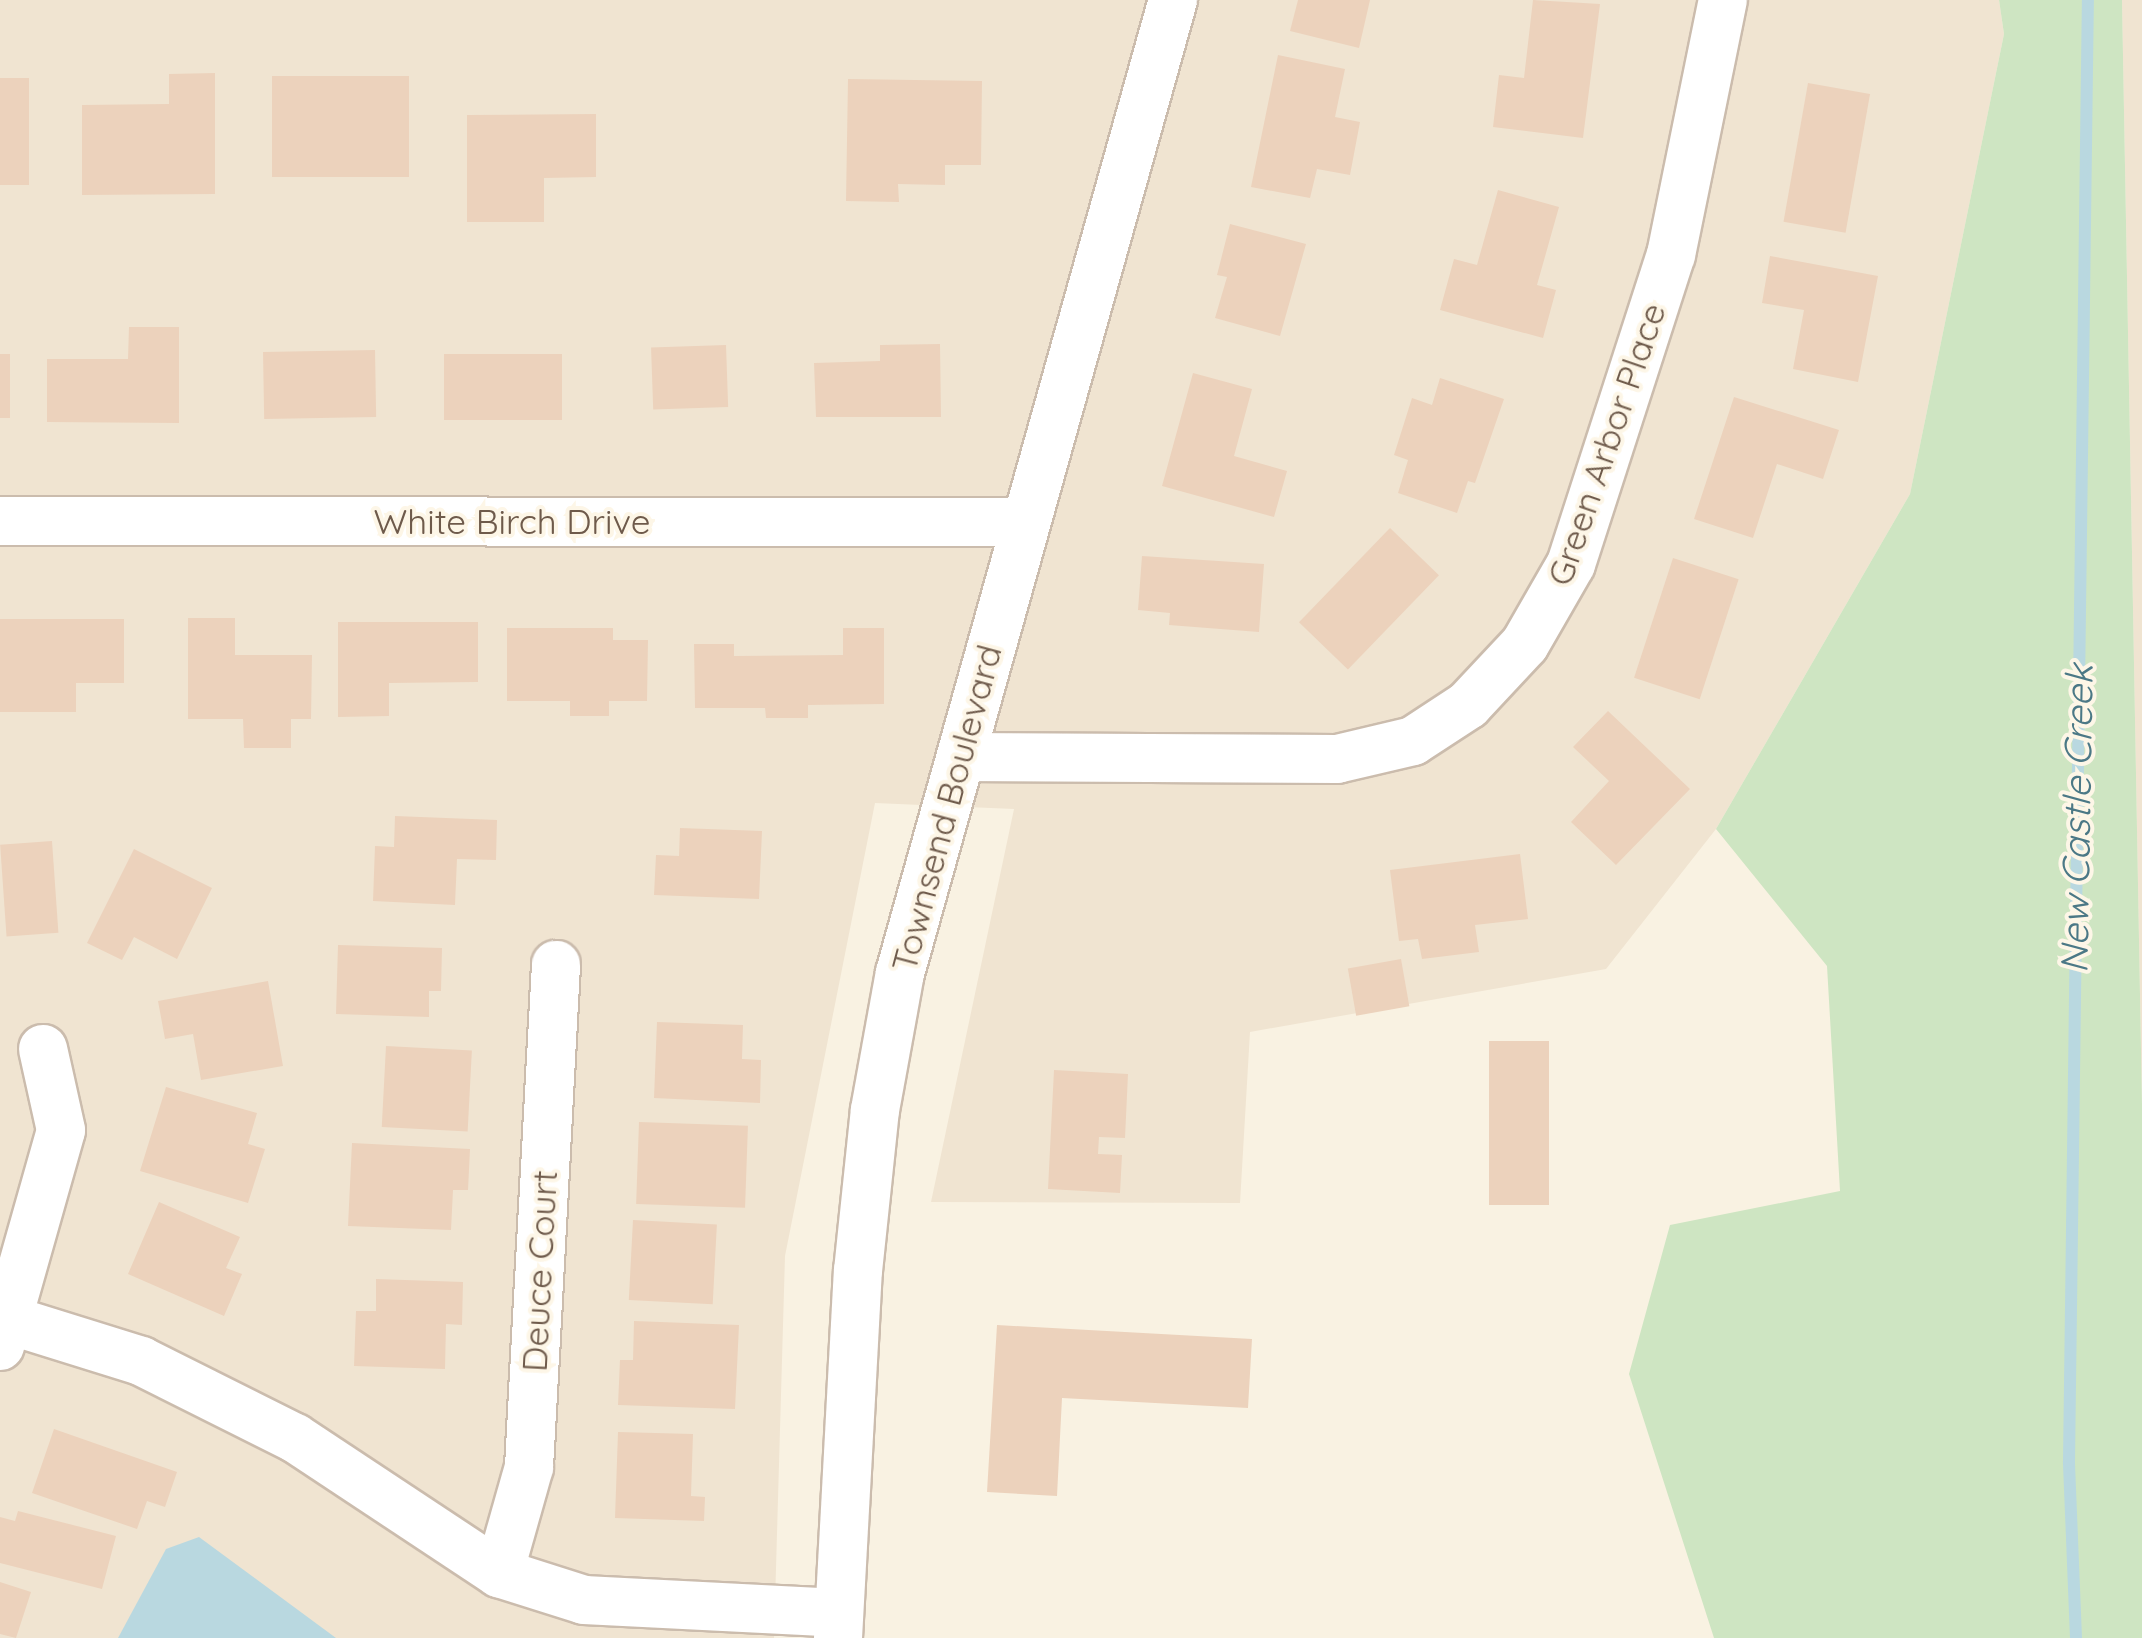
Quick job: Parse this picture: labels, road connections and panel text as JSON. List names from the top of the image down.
{
  "streets": {
    "street": [
      "Green Arbor Place",
      "White Birch Drive",
      "Townsend Boulevard",
      "Deuce Court"
    ]
  },
  "crossings": [
    ["Green Arbor Place", "Townsend Boulevard"],
    ["White Birch Drive", "Townsend Boulevard"]
  ],
  "water": ["New Castle Creek"]
}
